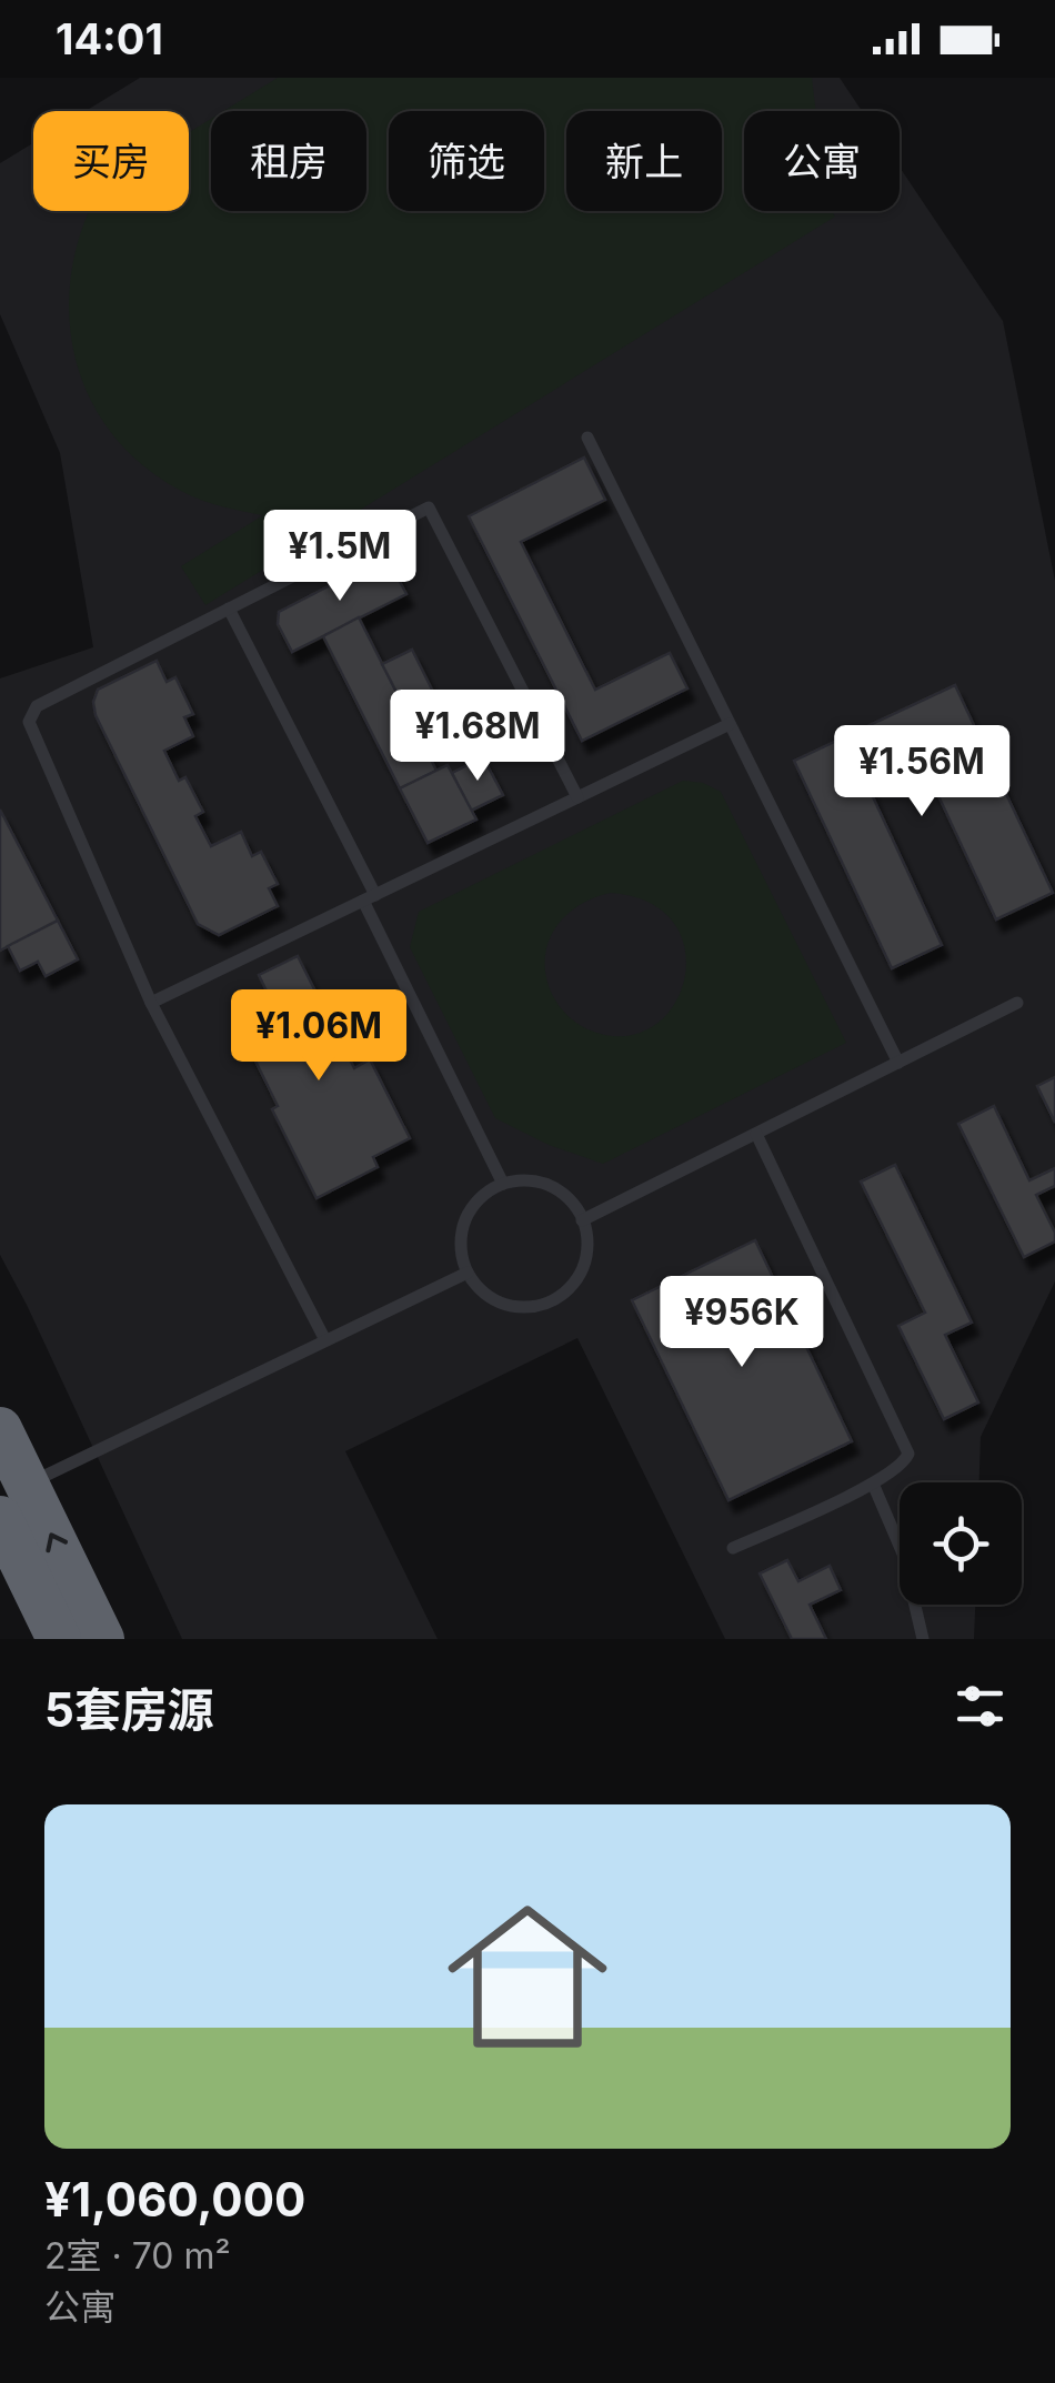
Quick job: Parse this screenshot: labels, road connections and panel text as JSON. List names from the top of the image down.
{
  "page": {
    "status": "14:01",
    "chip": [
      "买房",
      "租房",
      "筛选",
      "新上",
      "公寓"
    ],
    "price": [
      "¥1.5M",
      "¥1.68M",
      "¥1.56M",
      "¥1.06M",
      "¥956K"
    ],
    "heading": "5套房源",
    "list": [
      {
        "name": "¥1,060,000",
        "note": "2室 · 70 m² · 公寓"
      }
    ]
  }
}
